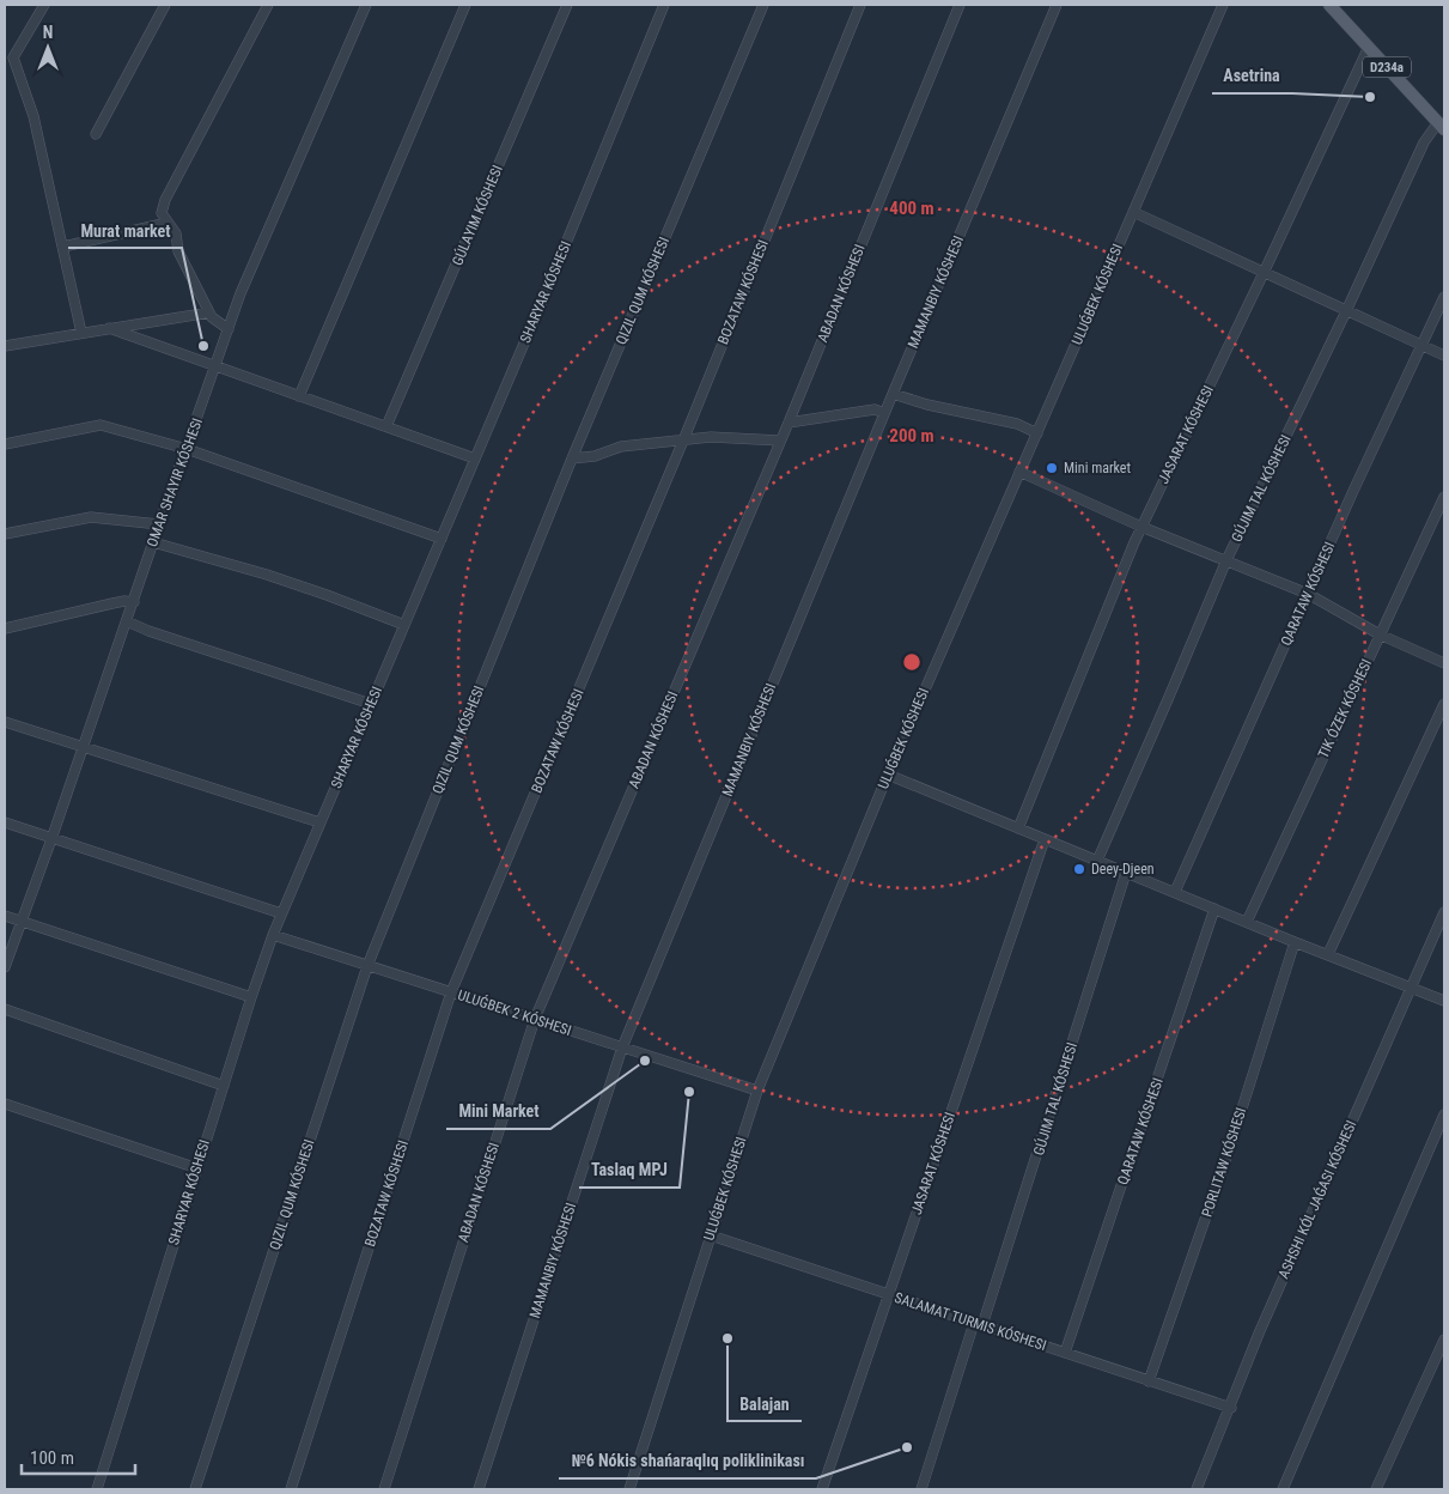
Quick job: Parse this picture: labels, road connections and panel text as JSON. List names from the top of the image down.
{
  "streets": {
    "main road": ["D234a"],
    "street": [
      "SHARYAR KÓSHESI",
      "BOZATAW KÓSHESI",
      "MAMANBIY KÓSHESI",
      "ABADAN KÓSHESI",
      "ULUǴBEK KÓSHESI",
      "JASARAT KÓSHESI",
      "GÚJIM TAL KÓSHESI",
      "QARATAW KÓSHESI",
      "TIK ÓZEK KÓSHESI",
      "ULUǴBEK 2 KÓSHESI"
    ]
  },
  "crossings": [
    ["D234a", "JASARAT KÓSHESI"],
    ["D234a", "GÚJIM TAL KÓSHESI"],
    ["SHARYAR KÓSHESI", "ULUǴBEK 2 KÓSHESI"],
    ["BOZATAW KÓSHESI", "ULUǴBEK 2 KÓSHESI"],
    ["MAMANBIY KÓSHESI", "ULUǴBEK 2 KÓSHESI"],
    ["ABADAN KÓSHESI", "ULUǴBEK 2 KÓSHESI"],
    ["ULUǴBEK KÓSHESI", "ULUǴBEK 2 KÓSHESI"]
  ],
  "places": [
    "Asetrina",
    "Murat market",
    "Mini market",
    "Deey-Djeen",
    "Mini Market",
    "Taslaq MPJ",
    "Balajan",
    "№6 Nókis shańaraqlıq poliklinikası"
  ],
  "scale_bar": "100 m",
  "north": "top",
  "rings": ["400 m", "200 m"]
}
